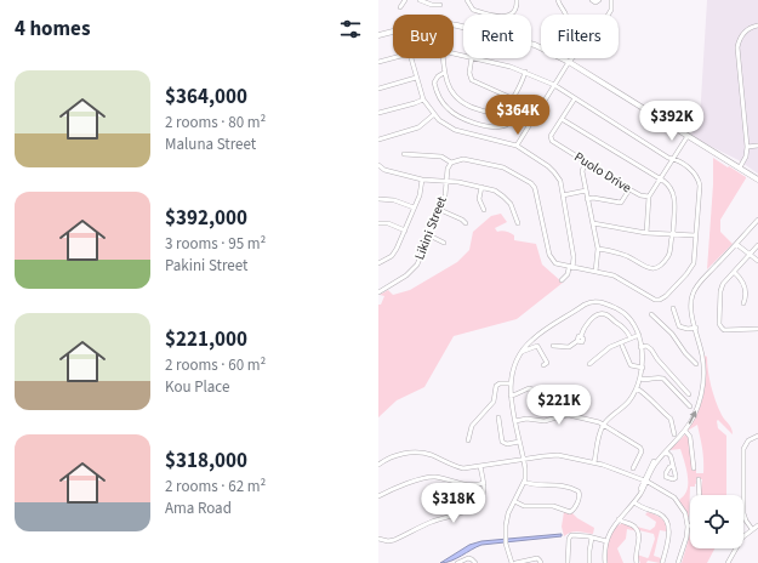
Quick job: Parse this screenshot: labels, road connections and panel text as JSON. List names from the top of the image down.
{
  "streets": {
    "street": ["Puolo Drive", "Likini Street"]
  },
  "page": {
    "heading": "4 homes",
    "chip": ["Buy", "Rent", "Filters"],
    "list": [
      {
        "name": "$364,000",
        "note": "2 rooms · 80 m² · Maluna Street"
      },
      {
        "name": "$392,000",
        "note": "3 rooms · 95 m² · Pakini Street"
      },
      {
        "name": "$221,000",
        "note": "2 rooms · 60 m² · Kou Place"
      },
      {
        "name": "$318,000",
        "note": "2 rooms · 62 m² · Ama Road"
      }
    ],
    "price": [
      "$364K",
      "$392K",
      "$221K",
      "$318K"
    ]
  }
}
